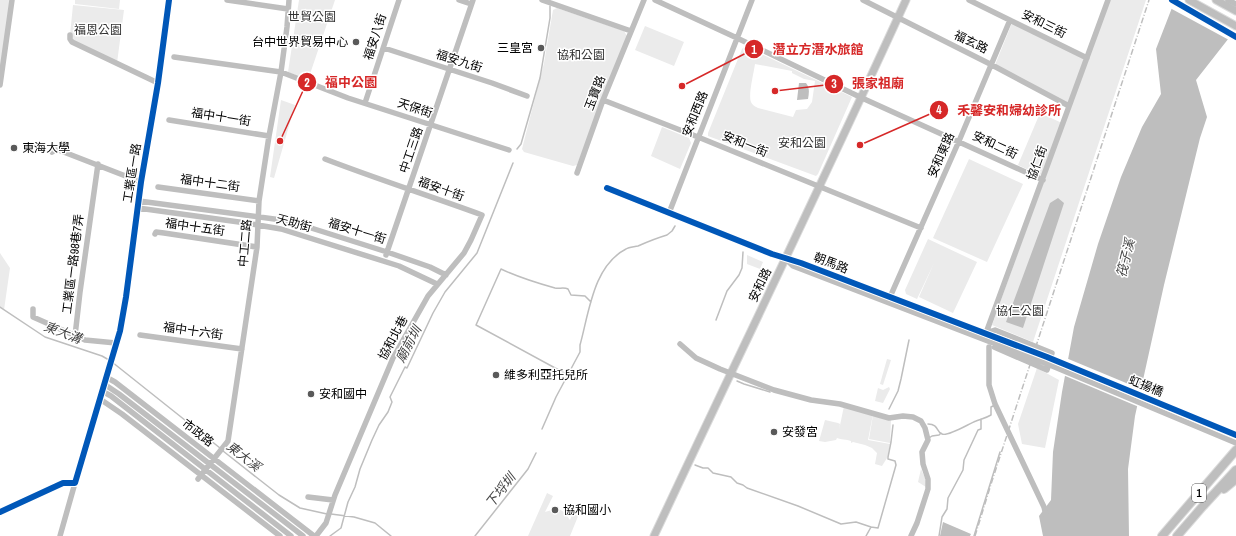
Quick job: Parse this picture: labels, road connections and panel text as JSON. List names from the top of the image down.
{
  "streets": {
    "highway": ["1"],
    "main road": ["安和路"],
    "street": [
      "安和三街",
      "福安八街",
      "福玄路",
      "福安九街",
      "玉寶路",
      "天保街",
      "安和西路",
      "福中十一街",
      "安和一街",
      "安和二街",
      "中工三路",
      "安和東路",
      "協仁街",
      "工業區一路",
      "福中十二街",
      "福安十街",
      "天助街",
      "福中十五街",
      "福安十一街",
      "中工二路",
      "朝馬路",
      "工業區一路98巷7弄",
      "福中十六街",
      "協和北巷",
      "虹揚橋",
      "市政路"
    ]
  },
  "crossings": [
    ["安和三街", "安和東路"],
    ["安和三街", "協仁街"],
    ["福安八街", "福安九街"],
    ["福安八街", "天保街"],
    ["福玄路", "安和東路"],
    ["福玄路", "協仁街"],
    ["福玄路", "安和路"],
    ["福安九街", "中工三路"],
    ["玉寶路", "安和一街"],
    ["天保街", "中工三路"],
    ["天保街", "中工二路"],
    ["安和西路", "安和一街"],
    ["安和西路", "安和二街"],
    ["安和西路", "朝馬路"],
    ["福中十一街", "中工二路"],
    ["安和一街", "安和東路"],
    ["安和一街", "安和路"],
    ["安和二街", "安和東路"],
    ["安和二街", "協仁街"],
    ["安和二街", "安和路"],
    ["中工三路", "福安十街"],
    ["中工三路", "天助街"],
    ["中工三路", "福安十一街"],
    ["安和東路", "朝馬路"],
    ["協仁街", "朝馬路"],
    ["工業區一路", "天助街"],
    ["工業區一路", "市政路"],
    ["福中十二街", "中工二路"],
    ["福安十街", "協和北巷"],
    ["天助街", "福安十一街"],
    ["天助街", "中工二路"],
    ["天助街", "協和北巷"],
    ["福中十五街", "中工二路"],
    ["福安十一街", "中工二路"],
    ["福安十一街", "協和北巷"],
    ["中工二路", "福中十六街"],
    ["中工二路", "市政路"],
    ["朝馬路", "安和路"],
    ["朝馬路", "虹揚橋"],
    ["協和北巷", "市政路"]
  ],
  "water": [
    "筏子溪",
    "東大溝",
    "廟前圳",
    "東大溪",
    "下埒圳"
  ],
  "parks": [
    "世貿公園",
    "福恩公園",
    "協和公園",
    "安和公園",
    "協仁公園"
  ],
  "places": [
    "台中世界貿易中心",
    "三皇宮",
    "潛立方潛水旅館",
    "張家祖廟",
    "福中公園",
    "禾馨安和婦幼診所",
    "東海大學",
    "維多利亞托兒所",
    "安和國中",
    "安發宮",
    "協和國小"
  ]
}
